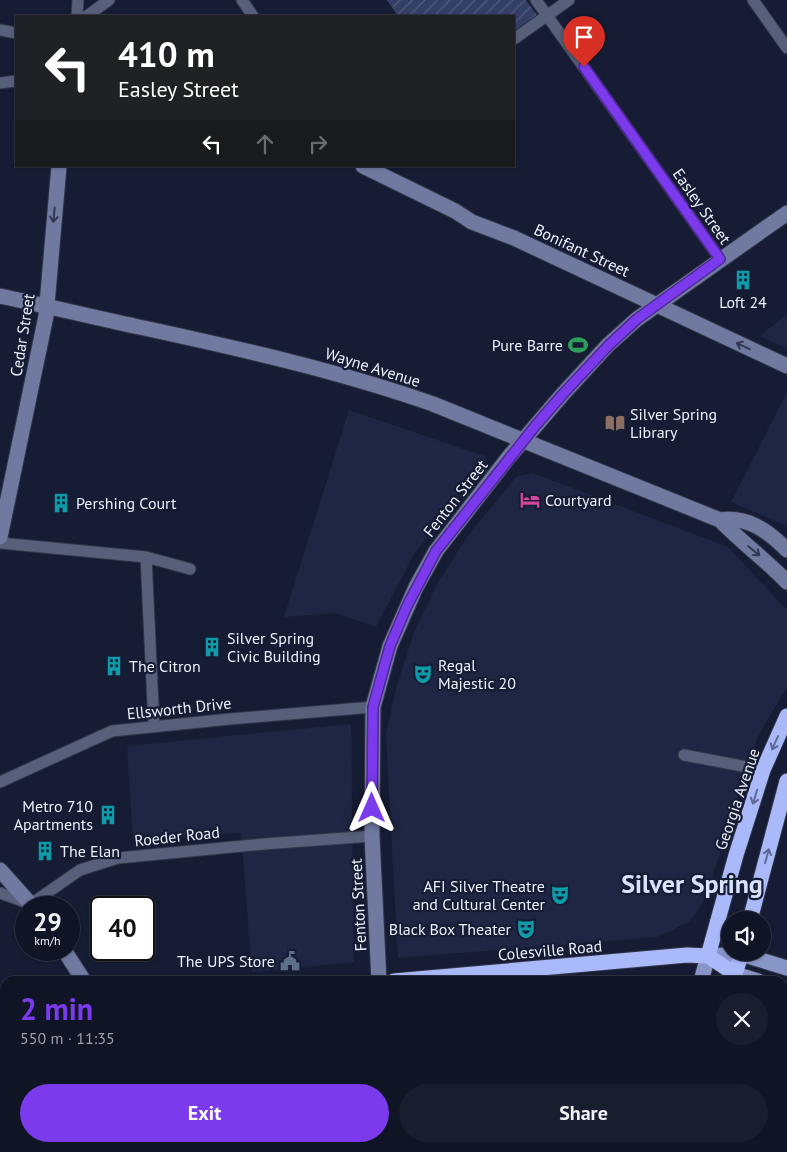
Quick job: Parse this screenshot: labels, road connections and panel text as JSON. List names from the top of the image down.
{
  "streets": {
    "highway": ["Georgia Avenue", "Colesville Road"],
    "street": [
      "Easley Street",
      "Bonifant Street",
      "Cedar Street",
      "Wayne Avenue",
      "Fenton Street",
      "Ellsworth Drive",
      "Roeder Road"
    ]
  },
  "crossings": [
    ["Easley Street", "Fenton Street"],
    ["Bonifant Street", "Fenton Street"],
    ["Cedar Street", "Wayne Avenue"],
    ["Wayne Avenue", "Fenton Street"],
    ["Fenton Street", "Ellsworth Drive"],
    ["Fenton Street", "Roeder Road"],
    ["Georgia Avenue", "Colesville Road"]
  ],
  "one_way": ["Cedar Street"],
  "districts": ["Silver Spring"],
  "places": {
    "building": [
      "Loft 24",
      "Pershing Court",
      "Silver Spring Civic Building",
      "The Citron",
      "Metro 710 Apartments",
      "The Elan"
    ],
    "sports": ["Pure Barre"],
    "library": ["Silver Spring Library"],
    "hotel": ["Courtyard"],
    "theatre": ["Regal Majestic 20", "AFI Silver Theatre and Cultural Center", "Black Box Theater"],
    "public building": ["The UPS Store"]
  },
  "page": {
    "turn": ["410 m", "Easley Street"],
    "speed": "29 km/h",
    "limit": "40",
    "heading": ["2 min", "550 m · 11:35"],
    "buttons": ["Exit", "Share"]
  }
}
